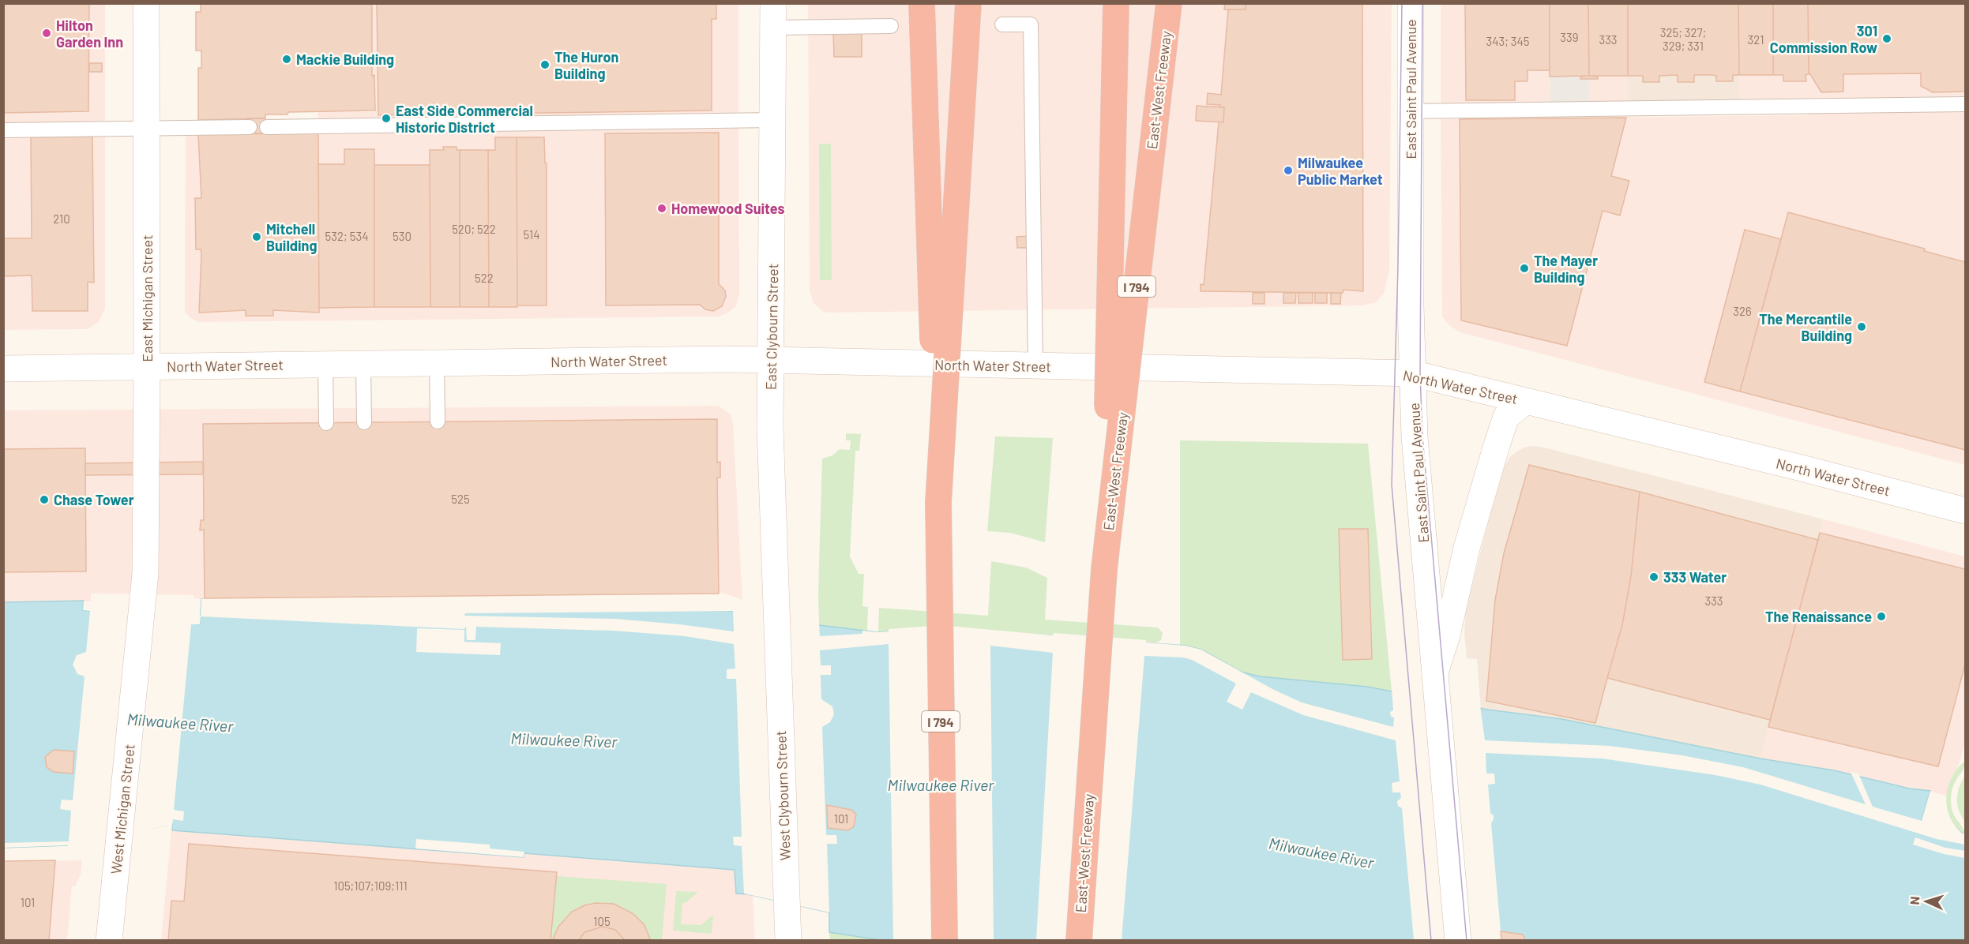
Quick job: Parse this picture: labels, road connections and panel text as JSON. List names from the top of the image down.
{
  "streets": {
    "highway": ["East-West Freeway", "I 794"],
    "main road": [
      "East Saint Paul Avenue",
      "East Michigan Street",
      "East Clybourn Street",
      "North Water Street",
      "West Clybourn Street",
      "West Michigan Street"
    ]
  },
  "crossings": [
    ["East Saint Paul Avenue", "North Water Street"],
    ["East Michigan Street", "North Water Street"],
    ["East Michigan Street", "West Michigan Street"],
    ["East Clybourn Street", "North Water Street"],
    ["East Clybourn Street", "West Clybourn Street"]
  ],
  "water": ["Milwaukee River"],
  "places": [
    "Hilton Garden Inn",
    "301 Commission Row",
    "Mackie Building",
    "The Huron Building",
    "East Side Commercial Historic District",
    "Milwaukee Public Market",
    "Homewood Suites",
    "Mitchell Building",
    "The Mayer Building",
    "The Mercantile Building",
    "Chase Tower",
    "333 Water",
    "The Renaissance"
  ],
  "house_numbers": [
    "325; 327; 329; 331",
    "339",
    "333",
    "321",
    "343; 345",
    "210",
    "520; 522",
    "514",
    "532; 534",
    "530",
    "522",
    "326",
    "525",
    "333",
    "101",
    "105;107;109;111",
    "101",
    "105"
  ],
  "north": "left"
}
